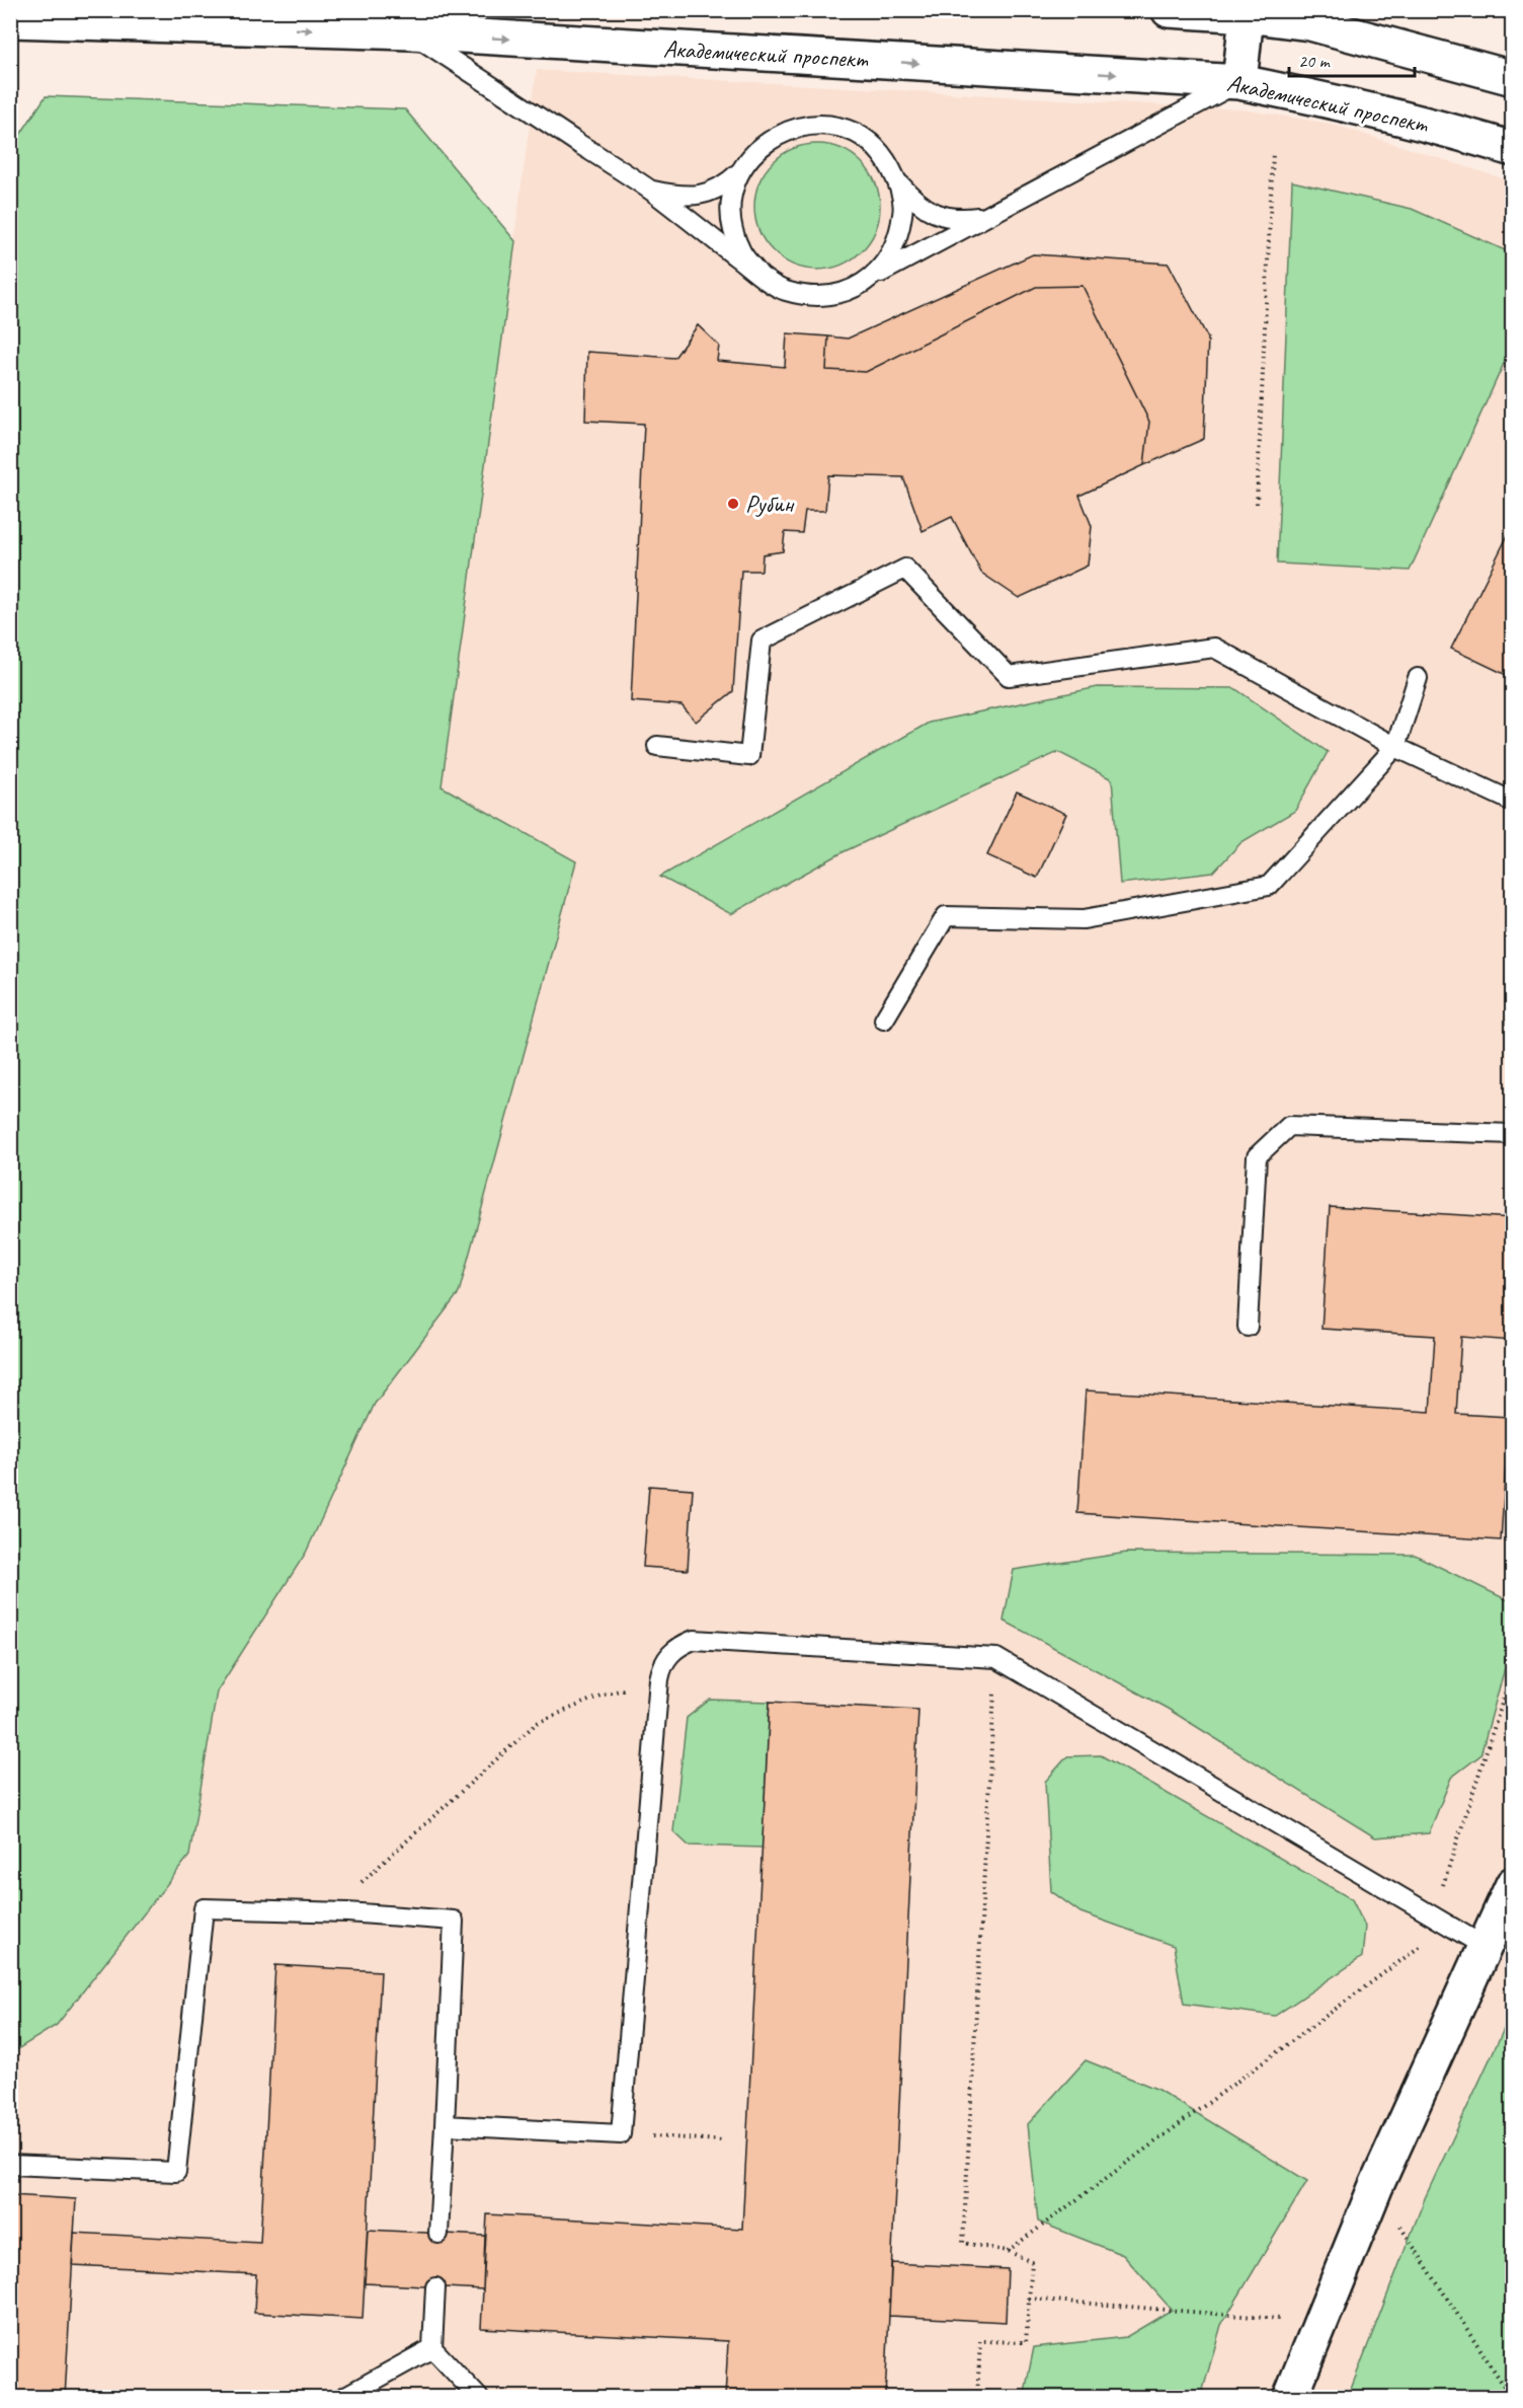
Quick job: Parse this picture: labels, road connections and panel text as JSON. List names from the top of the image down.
{
  "streets": {
    "main road": ["Академический проспект"]
  },
  "one_way": ["Академический проспект"],
  "places": ["Рубин"],
  "scale_bar": "20 m"
}
